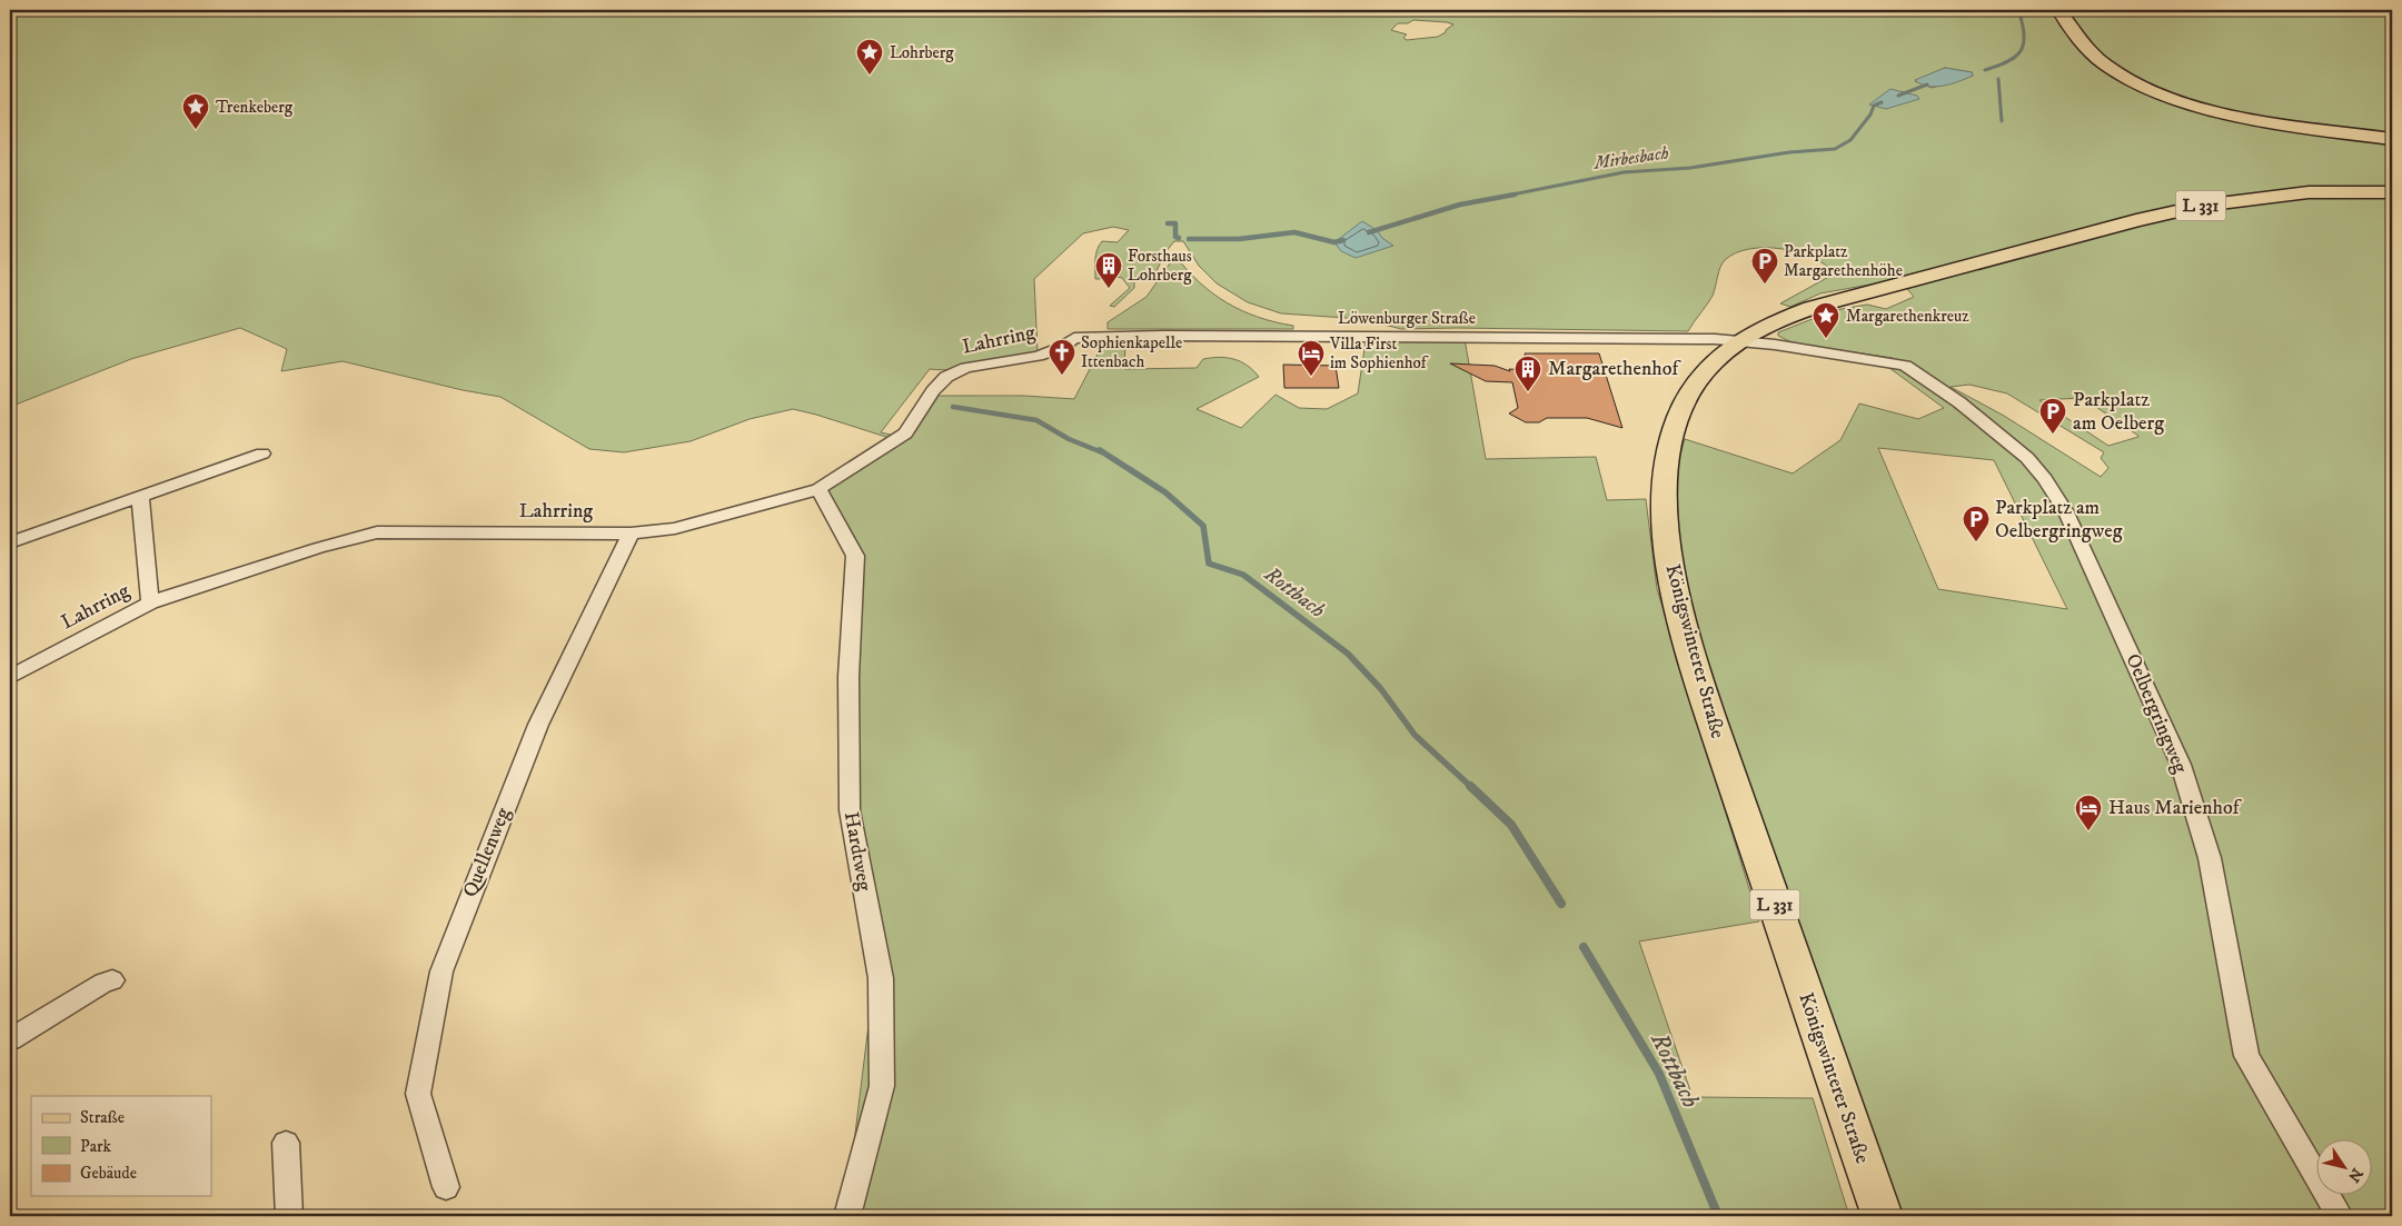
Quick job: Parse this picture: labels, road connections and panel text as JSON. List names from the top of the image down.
{
  "streets": {
    "main road": ["L 331", "Königswinterer Straße"],
    "street": [
      "Löwenburger Straße",
      "Lahrring",
      "Oelbergringweg",
      "Hardtweg",
      "Quellenweg"
    ]
  },
  "crossings": [
    ["Löwenburger Straße", "Lahrring"],
    ["Löwenburger Straße", "Königswinterer Straße"],
    ["Löwenburger Straße", "Oelbergringweg"],
    ["Lahrring", "Hardtweg"],
    ["Lahrring", "Quellenweg"],
    ["Königswinterer Straße", "Oelbergringweg"]
  ],
  "water": ["Mirbesbach", "Rottbach"],
  "places": {
    "place": ["Lohrberg", "Trenkeberg", "Margarethenkreuz"],
    "parking": ["Parkplatz Margarethenhöhe", "Parkplatz am Oelberg", "Parkplatz am Oelbergringweg"],
    "building": ["Forsthaus Lohrberg", "Margarethenhof"],
    "church": ["Sophienkapelle Ittenbach"],
    "hotel": ["Villa First im Sophienhof", "Haus Marienhof"]
  },
  "legend": ["Straße", "Park", "Gebäude"],
  "north": "bottom right"
}
